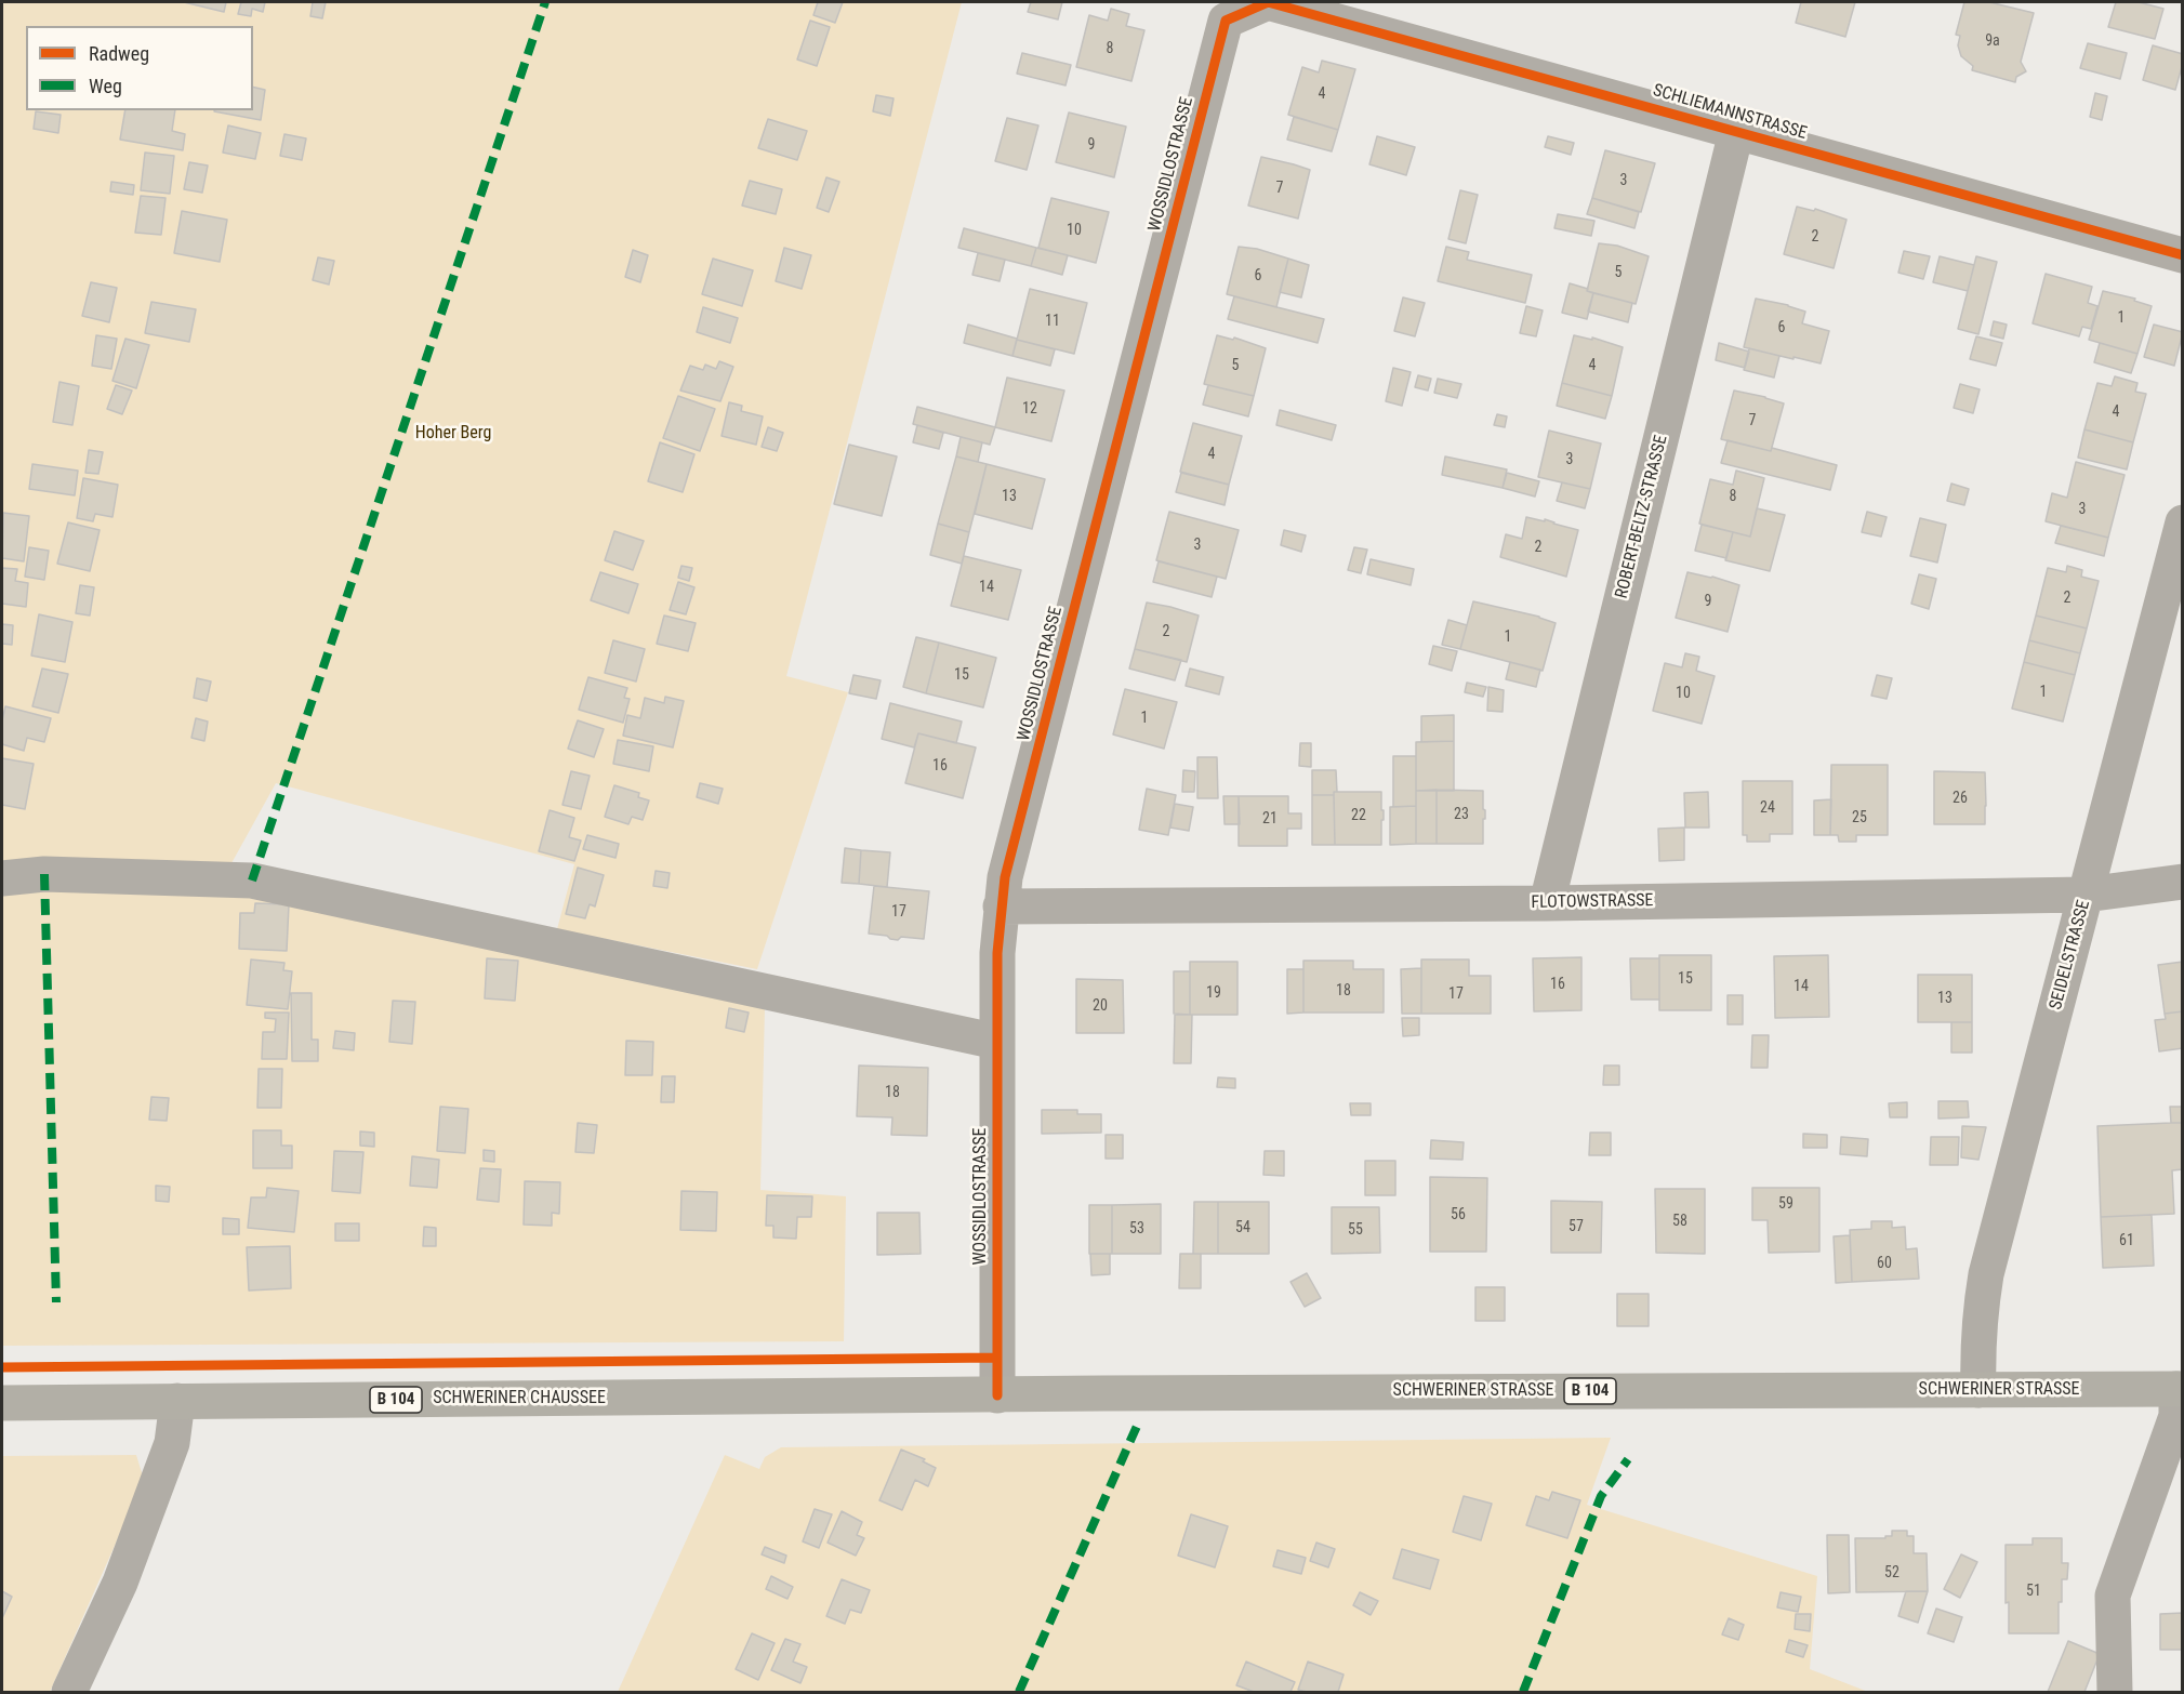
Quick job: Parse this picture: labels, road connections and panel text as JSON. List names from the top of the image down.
{
  "streets": {
    "main road": ["SCHWERINER STRASSE", "B 104", "SCHWERINER CHAUSSEE"],
    "street": [
      "SCHLIEMANNSTRASSE",
      "WOSSIDLOSTRASSE",
      "ROBERT-BELTZ-STRASSE",
      "FLOTOWSTRASSE",
      "SEIDELSTRASSE"
    ]
  },
  "crossings": [
    ["SCHLIEMANNSTRASSE", "WOSSIDLOSTRASSE"],
    ["SCHLIEMANNSTRASSE", "ROBERT-BELTZ-STRASSE"],
    ["WOSSIDLOSTRASSE", "FLOTOWSTRASSE"],
    ["WOSSIDLOSTRASSE", "SCHWERINER STRASSE"],
    ["WOSSIDLOSTRASSE", "SCHWERINER CHAUSSEE"],
    ["ROBERT-BELTZ-STRASSE", "FLOTOWSTRASSE"],
    ["FLOTOWSTRASSE", "SEIDELSTRASSE"],
    ["SEIDELSTRASSE", "SCHWERINER STRASSE"],
    ["SCHWERINER STRASSE", "SCHWERINER CHAUSSEE"]
  ],
  "parks": ["Hoher Berg"],
  "house_numbers": [
    "9a",
    "8",
    "4",
    "9",
    "3",
    "7",
    "10",
    "2",
    "5",
    "6",
    "1",
    "11",
    "6",
    "5",
    "4",
    "12",
    "4",
    "7",
    "4",
    "3",
    "13",
    "8",
    "3",
    "3",
    "2",
    "14",
    "2",
    "9",
    "2",
    "1",
    "15",
    "1",
    "10",
    "1",
    "16",
    "26",
    "24",
    "23",
    "22",
    "25",
    "21",
    "17",
    "15",
    "16",
    "14",
    "18",
    "19",
    "17",
    "13",
    "20",
    "18",
    "59",
    "56",
    "58",
    "57",
    "54",
    "53",
    "55",
    "61",
    "60",
    "52",
    "51"
  ],
  "legend": ["Radweg", "Weg"]
}
